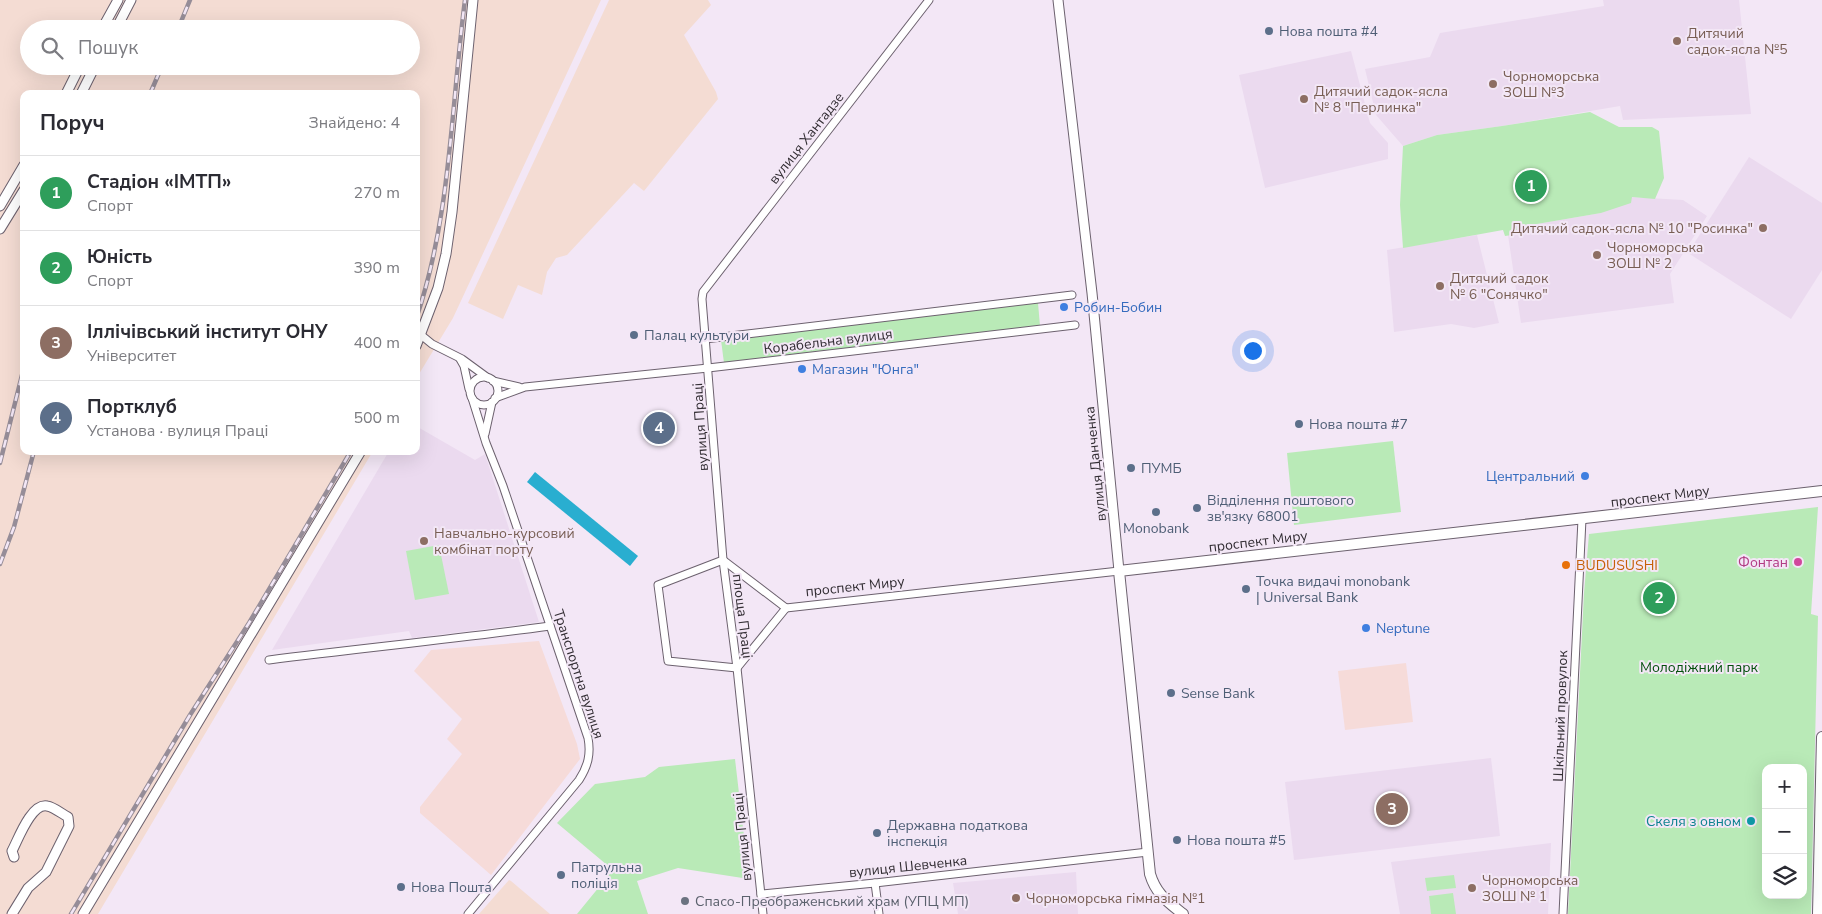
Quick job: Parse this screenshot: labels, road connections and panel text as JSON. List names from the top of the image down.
{
  "streets": {
    "main road": ["вулиця Данченка", "проспект Миру"],
    "street": [
      "вулиця Хантадзе",
      "Корабельна вулиця",
      "вулиця Праці",
      "площа Праці",
      "Транспортна вулиця",
      "Шкільний провулок",
      "вулиця Шевченка"
    ]
  },
  "crossings": [
    ["вулиця Хантадзе", "вулиця Праці"],
    ["Корабельна вулиця", "вулиця Праці"],
    ["вулиця Праці", "площа Праці"],
    ["вулиця Праці", "вулиця Шевченка"],
    ["вулиця Данченка", "проспект Миру"],
    ["вулиця Данченка", "вулиця Шевченка"],
    ["проспект Миру", "площа Праці"],
    ["проспект Миру", "Шкільний провулок"]
  ],
  "parks": ["Молодіжний парк"],
  "places": [
    "Нова пошта #4",
    "Дитячий садок-ясла №5",
    "Чорноморська ЗОШ №3",
    "Дитячий садок-ясла № 8 \"Перлинка\"",
    "Дитячий садок-ясла № 10 \"Росинка\"",
    "Чорноморська ЗОШ № 2",
    "Дитячий садок № 6 \"Сонячко\"",
    "Робин-Бобин",
    "Палац культури",
    "Магазин \"Юнга\"",
    "Нова пошта #7",
    "ПУМБ",
    "Центральний",
    "Відділення поштового зв'язку 68001",
    "Monobank",
    "Навчально-курсовий комбінат порту",
    "Фонтан",
    "BUDUSUSHI",
    "Точка видачі monobank | Universal Bank",
    "Neptune",
    "Sense Bank",
    "Скеля з овном",
    "Державна податкова інспекція",
    "Нова пошта #5",
    "Патрульна поліція",
    "Нова Пошта",
    "Чорноморська ЗОШ № 1",
    "Чорноморська гімназія №1",
    "Спасо-Преображенський храм (УПЦ МП)"
  ],
  "page": {
    "search": "Пошук",
    "heading": ["Поруч", "Знайдено: 4"],
    "list": [
      {
        "mark": "1",
        "name": "Стадіон «ІМТП»",
        "note": "Спорт",
        "value": "270 m"
      },
      {
        "mark": "2",
        "name": "Юність",
        "note": "Спорт",
        "value": "390 m"
      },
      {
        "mark": "3",
        "name": "Іллічівський інститут ОНУ",
        "note": "Університет",
        "value": "400 m"
      },
      {
        "mark": "4",
        "name": "Портклуб",
        "note": "Установа · вулиця Праці",
        "value": "500 m"
      }
    ],
    "pins": [
      "1",
      "4",
      "2",
      "3"
    ],
    "map_buttons": ["+", "−"]
  }
}
